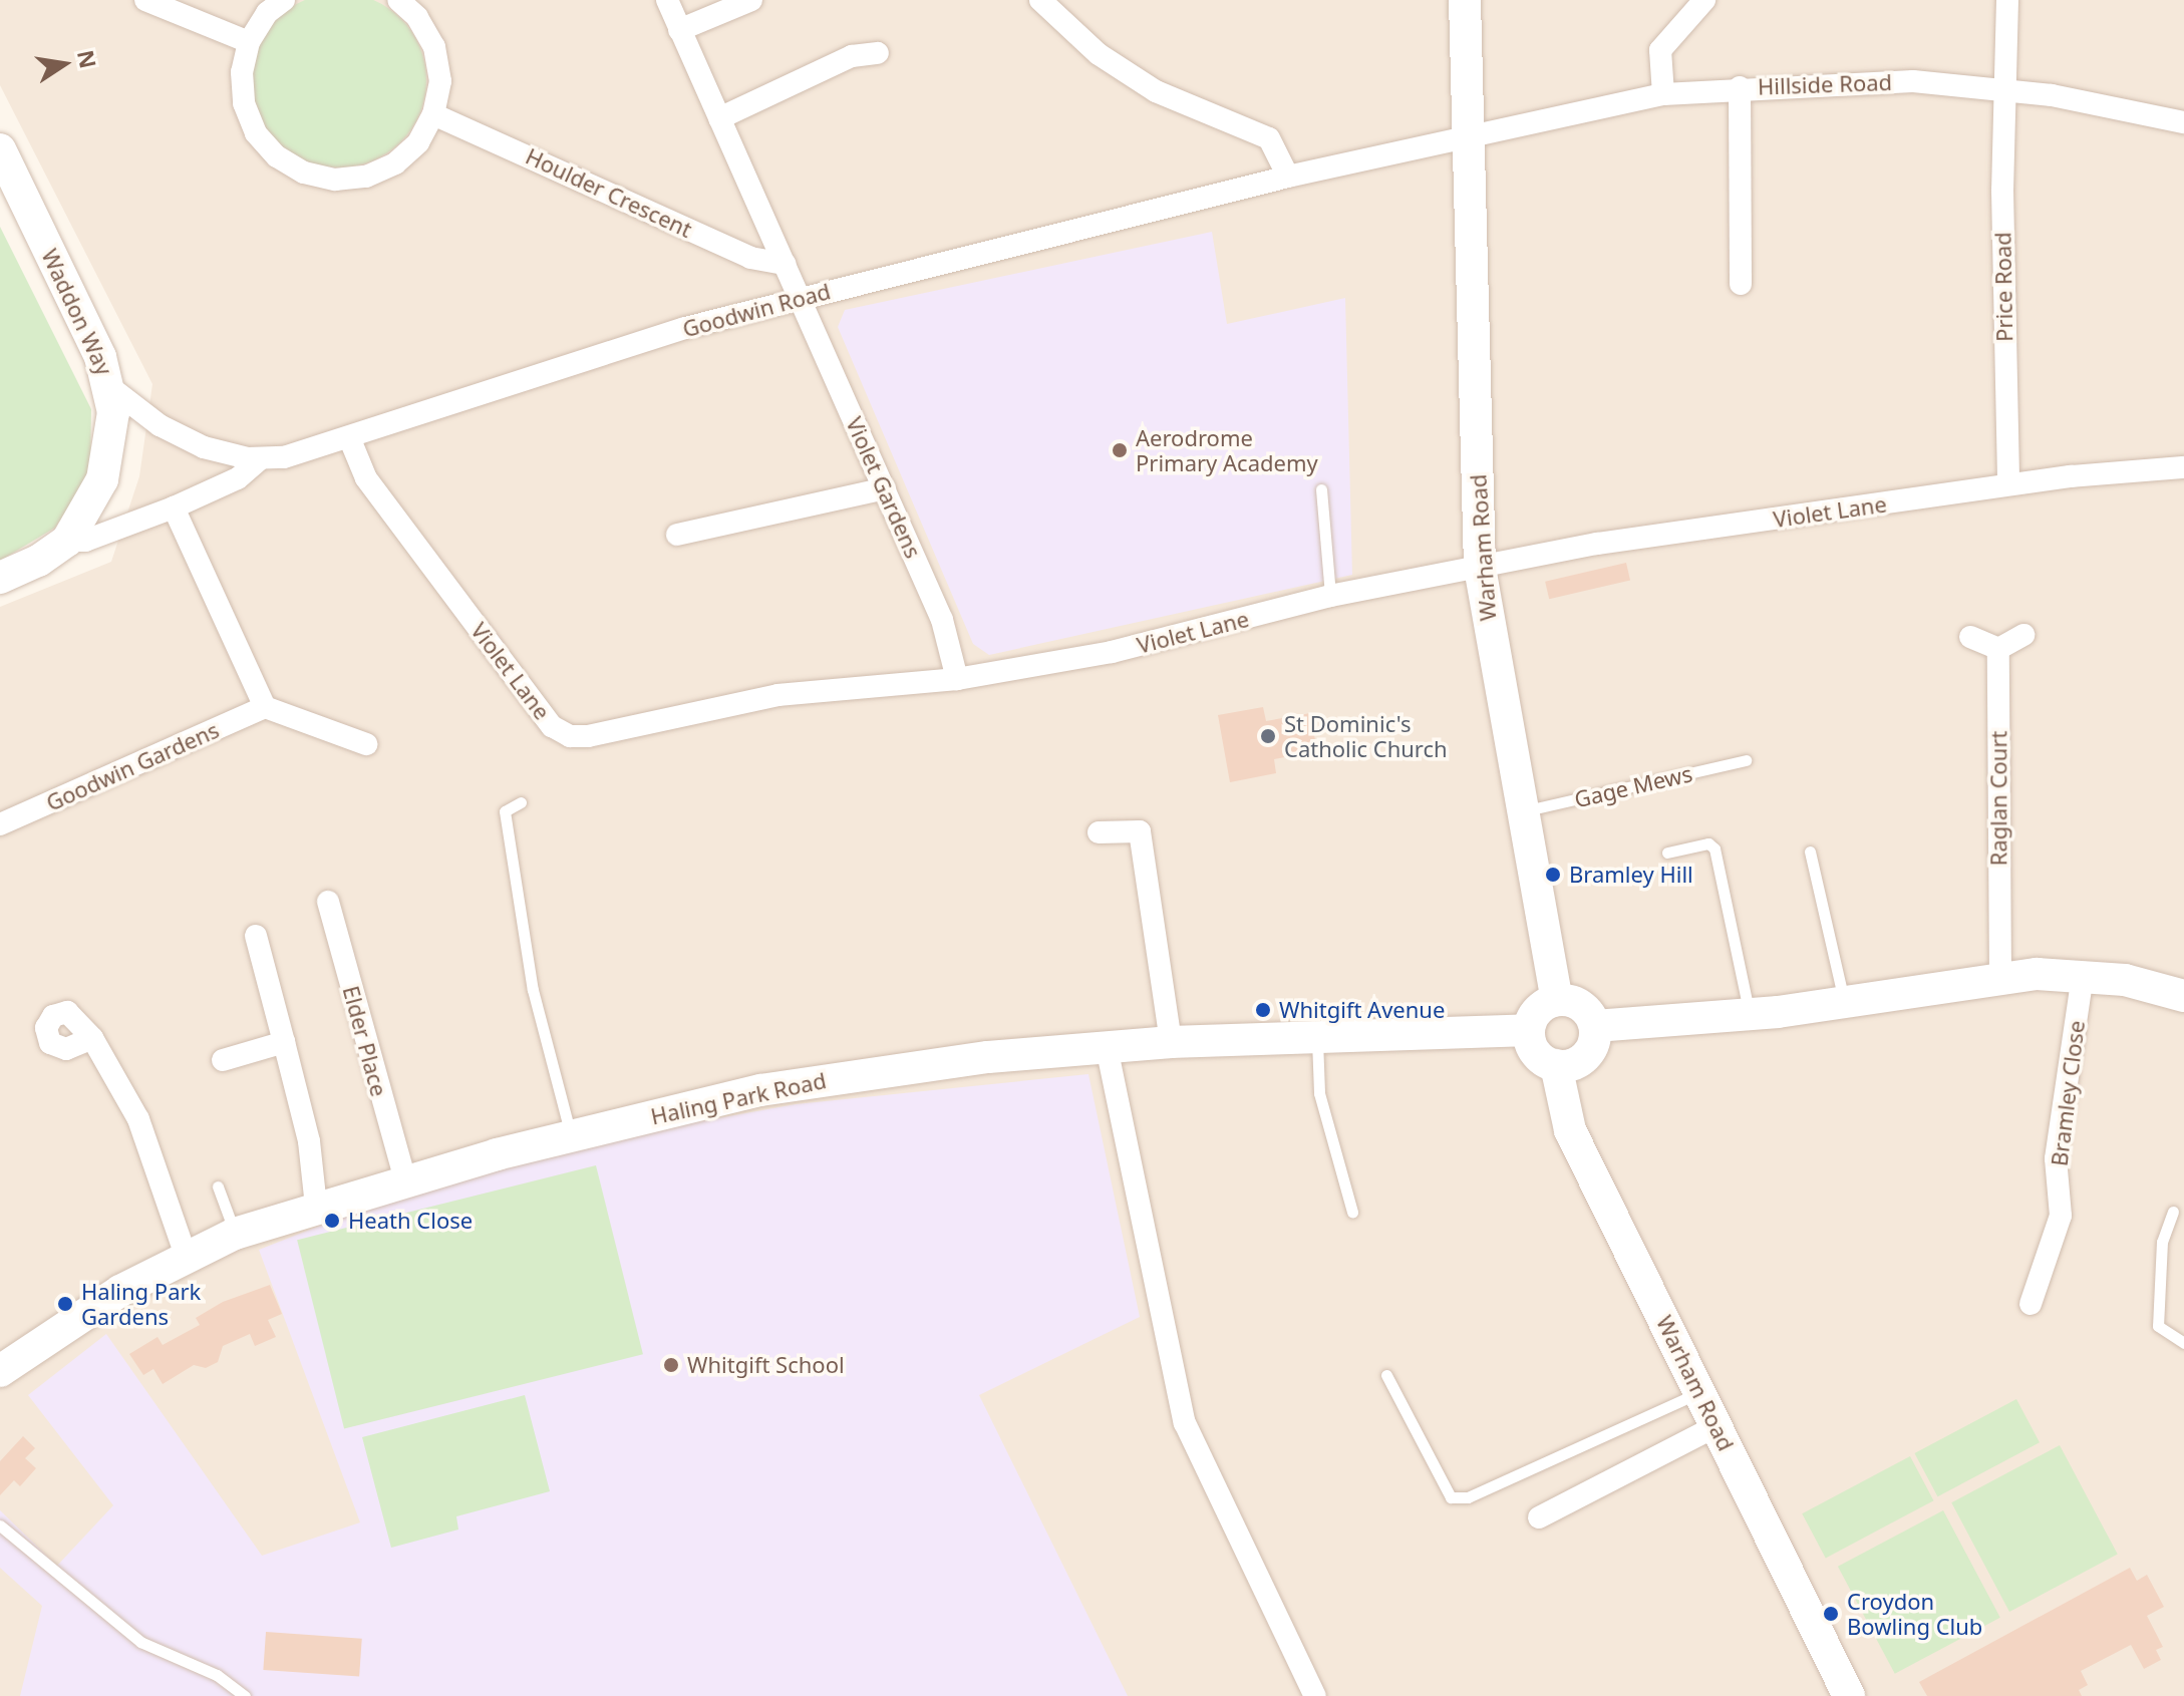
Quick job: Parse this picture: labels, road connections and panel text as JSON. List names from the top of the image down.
{
  "streets": {
    "street": [
      "Hillside Road",
      "Houlder Crescent",
      "Price Road",
      "Goodwin Road",
      "Waddon Way",
      "Violet Gardens",
      "Violet Lane",
      "Warham Road",
      "Goodwin Gardens",
      "Raglan Court",
      "Elder Place",
      "Bramley Close",
      "Haling Park Road"
    ],
    "lane": ["Gage Mews"]
  },
  "crossings": [
    ["Hillside Road", "Price Road"],
    ["Hillside Road", "Goodwin Road"],
    ["Hillside Road", "Warham Road"],
    ["Houlder Crescent", "Violet Gardens"],
    ["Price Road", "Violet Lane"],
    ["Goodwin Road", "Waddon Way"],
    ["Goodwin Road", "Violet Gardens"],
    ["Goodwin Road", "Violet Lane"],
    ["Goodwin Road", "Warham Road"],
    ["Violet Gardens", "Violet Lane"],
    ["Violet Lane", "Warham Road"],
    ["Warham Road", "Gage Mews"],
    ["Warham Road", "Haling Park Road"],
    ["Elder Place", "Haling Park Road"]
  ],
  "places": [
    "Aerodrome Primary Academy",
    "St Dominic's Catholic Church",
    "Bramley Hill",
    "Whitgift Avenue",
    "Heath Close",
    "Haling Park Gardens",
    "Whitgift School",
    "Croydon Bowling Club"
  ],
  "north": "right"
}
